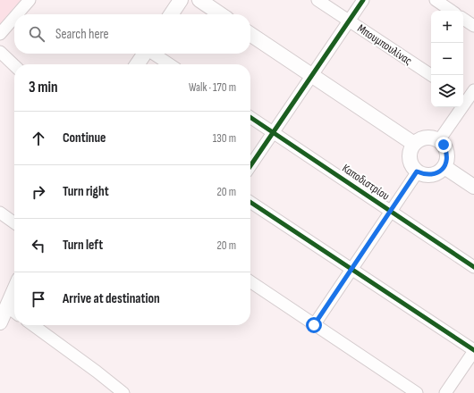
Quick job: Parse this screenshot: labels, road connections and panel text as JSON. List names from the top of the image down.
{
  "streets": {
    "street": ["Μπουμπουλίνας", "Καποδιστρίου"]
  },
  "page": {
    "map_buttons": ["+", "−"],
    "search": "Search here",
    "heading": ["3 min", "Walk · 170 m"],
    "list": [
      ["Continue", "130 m"],
      ["Turn right", "20 m"],
      ["Turn left", "20 m"],
      "Arrive at destination"
    ]
  }
}
